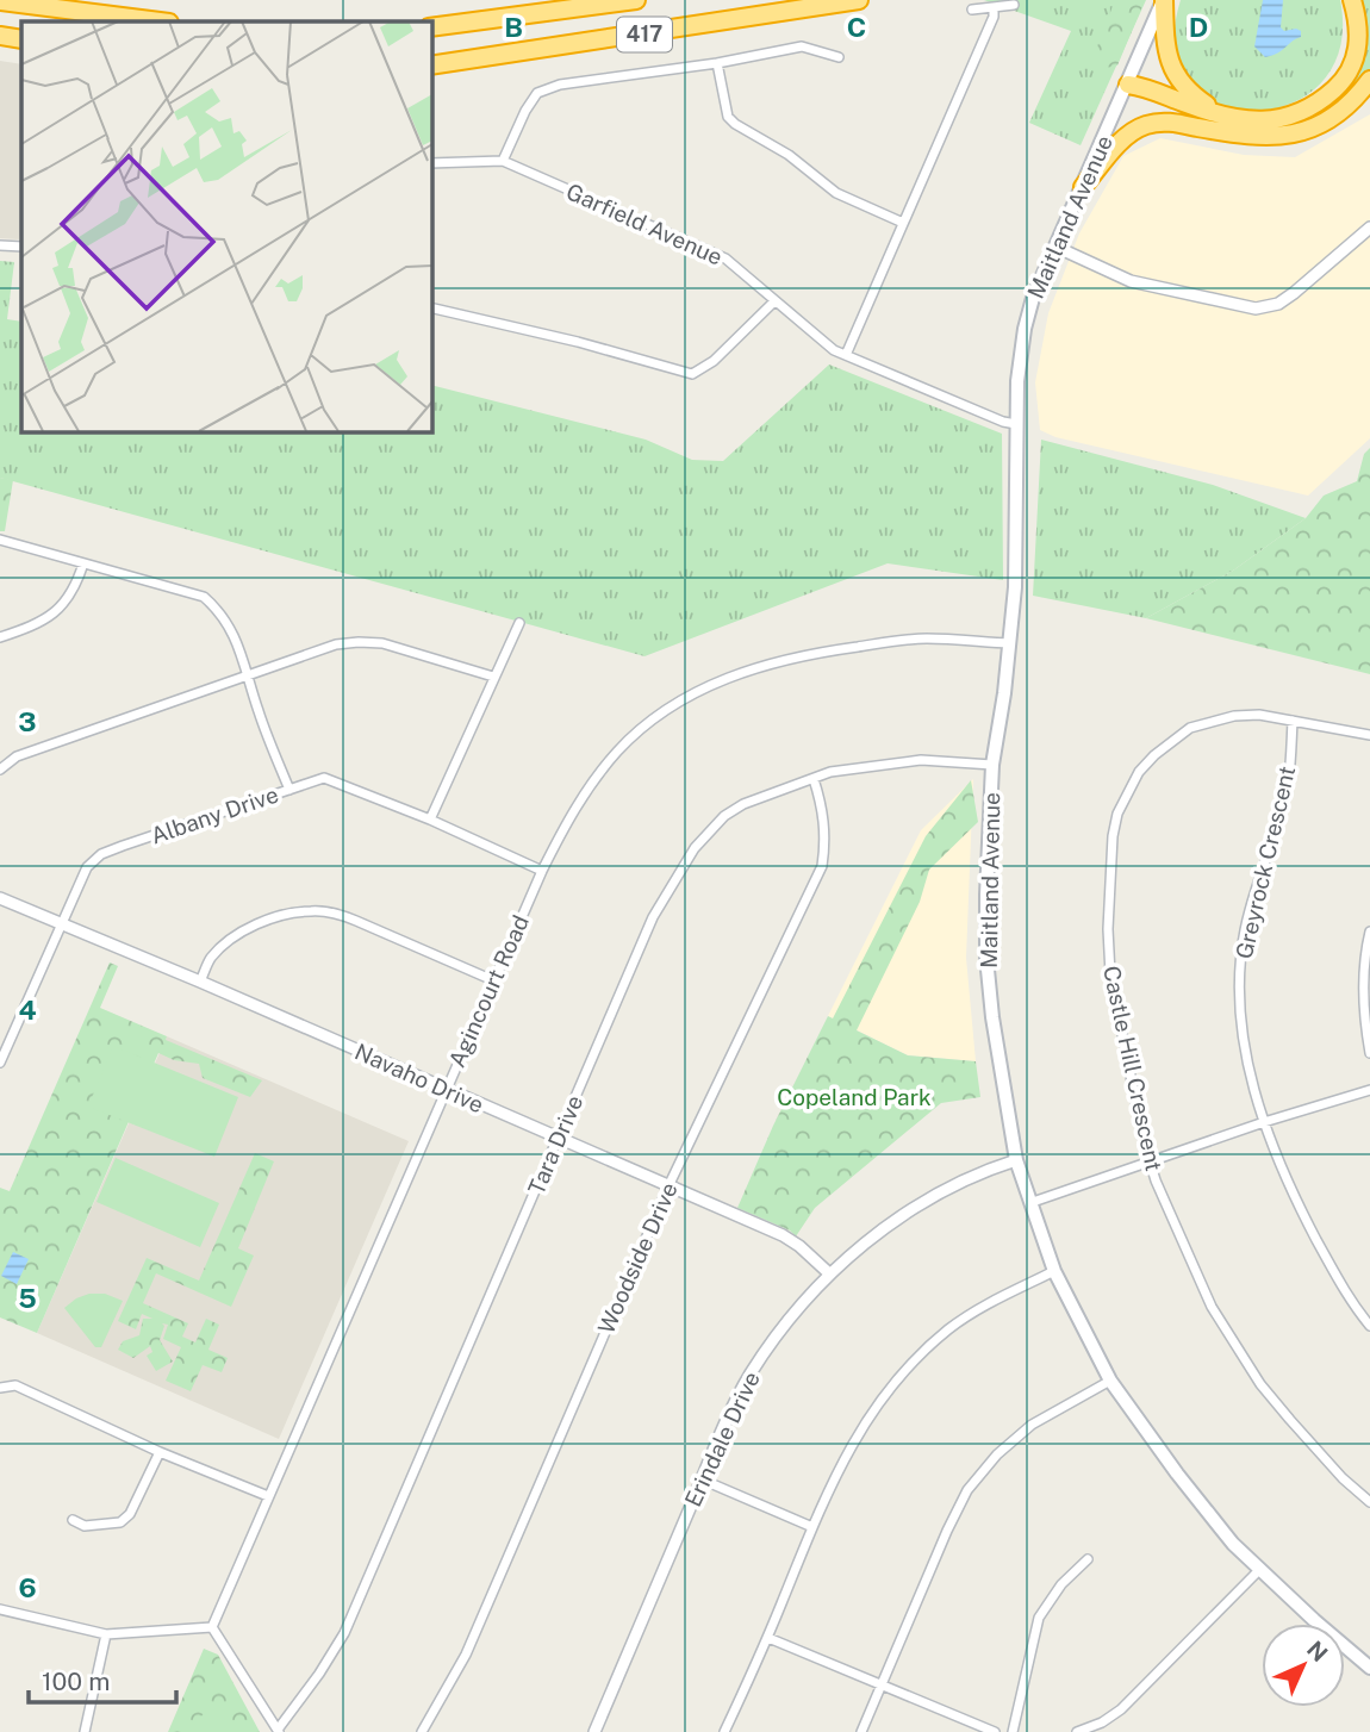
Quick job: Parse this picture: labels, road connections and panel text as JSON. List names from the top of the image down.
{
  "streets": {
    "highway": ["417"],
    "main road": ["Maitland Avenue"],
    "street": [
      "Garfield Avenue",
      "Albany Drive",
      "Greyrock Crescent",
      "Agincourt Road",
      "Castle Hill Crescent",
      "Navaho Drive",
      "Tara Drive",
      "Woodside Drive",
      "Erindale Drive"
    ]
  },
  "crossings": [
    ["Maitland Avenue", "Garfield Avenue"],
    ["Maitland Avenue", "Agincourt Road"],
    ["Maitland Avenue", "Tara Drive"],
    ["Maitland Avenue", "Erindale Drive"],
    ["Albany Drive", "Agincourt Road"],
    ["Albany Drive", "Navaho Drive"],
    ["Greyrock Crescent", "Castle Hill Crescent"],
    ["Agincourt Road", "Navaho Drive"],
    ["Navaho Drive", "Tara Drive"],
    ["Navaho Drive", "Woodside Drive"],
    ["Navaho Drive", "Erindale Drive"],
    ["Tara Drive", "Woodside Drive"]
  ],
  "parks": ["Copeland Park"],
  "scale_bar": "100 m",
  "north": "top right",
  "grid": {
    "columns": ["B", "C", "D"],
    "rows": [
      "3",
      "4",
      "5",
      "6"
    ]
  }
}
